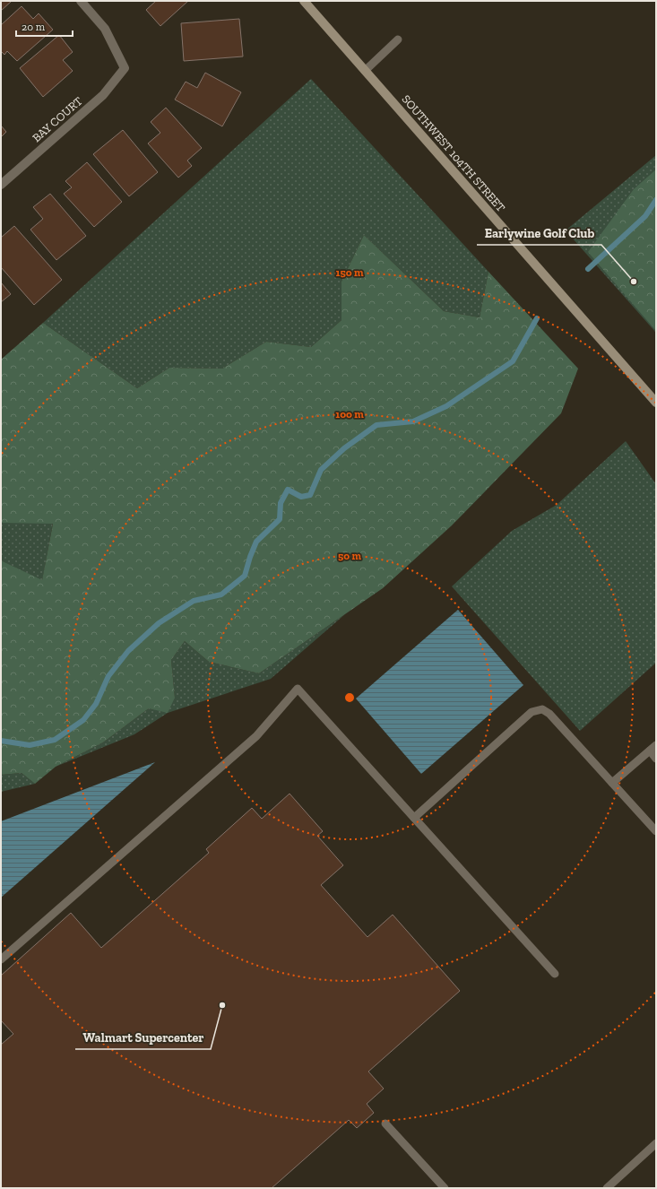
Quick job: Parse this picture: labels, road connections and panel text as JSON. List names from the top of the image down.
{
  "streets": {
    "main road": ["SOUTHWEST 104TH STREET"],
    "street": ["BAY COURT"]
  },
  "places": ["Earlywine Golf Club", "Walmart Supercenter"],
  "scale_bar": "20 m",
  "rings": ["150 m", "100 m", "50 m"]
}
